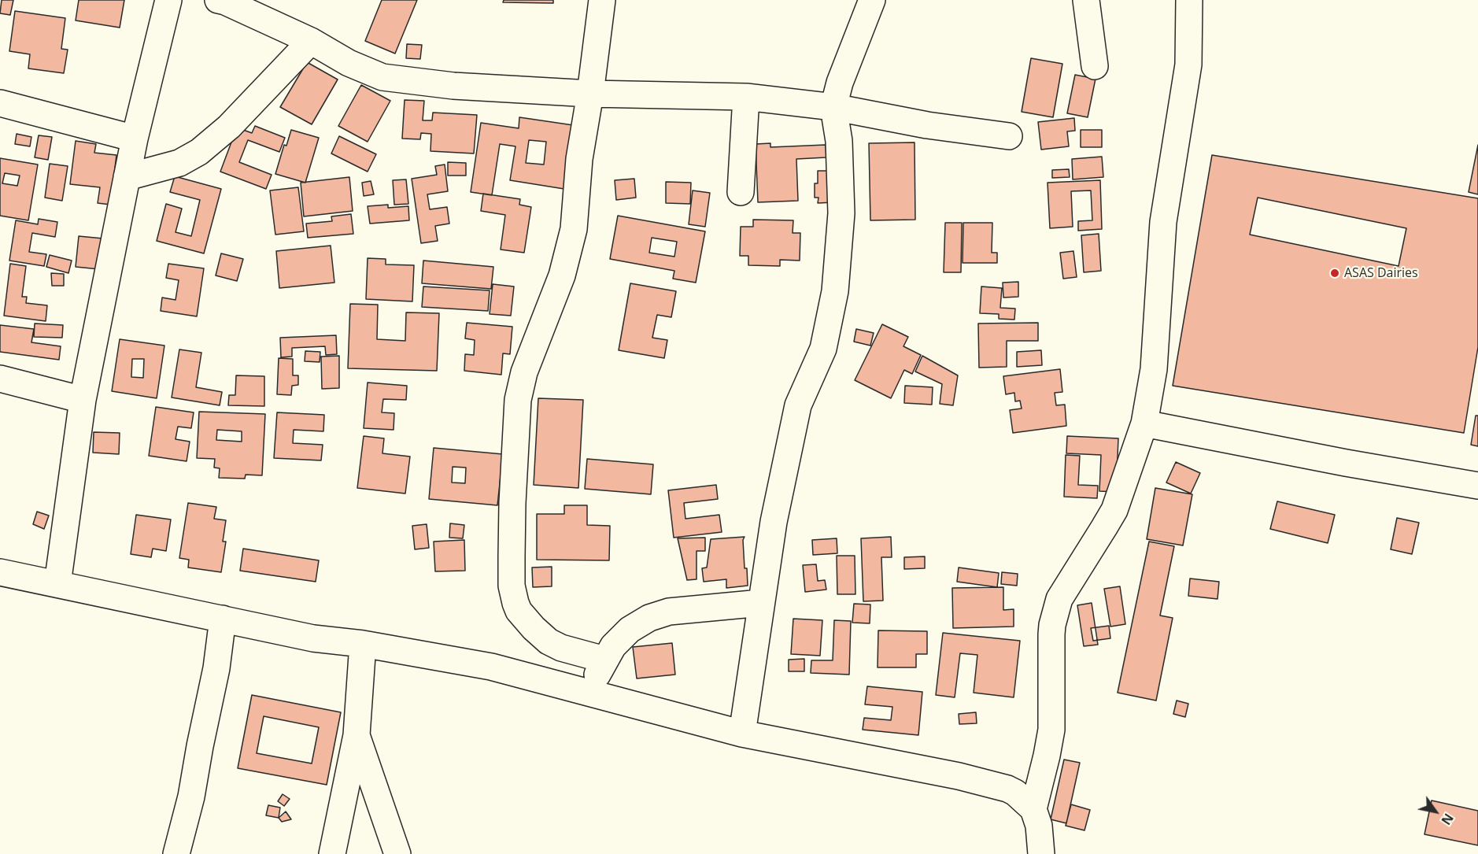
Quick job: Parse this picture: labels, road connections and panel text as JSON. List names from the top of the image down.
{
  "places": ["ASAS Dairies"],
  "north": "bottom right"
}
